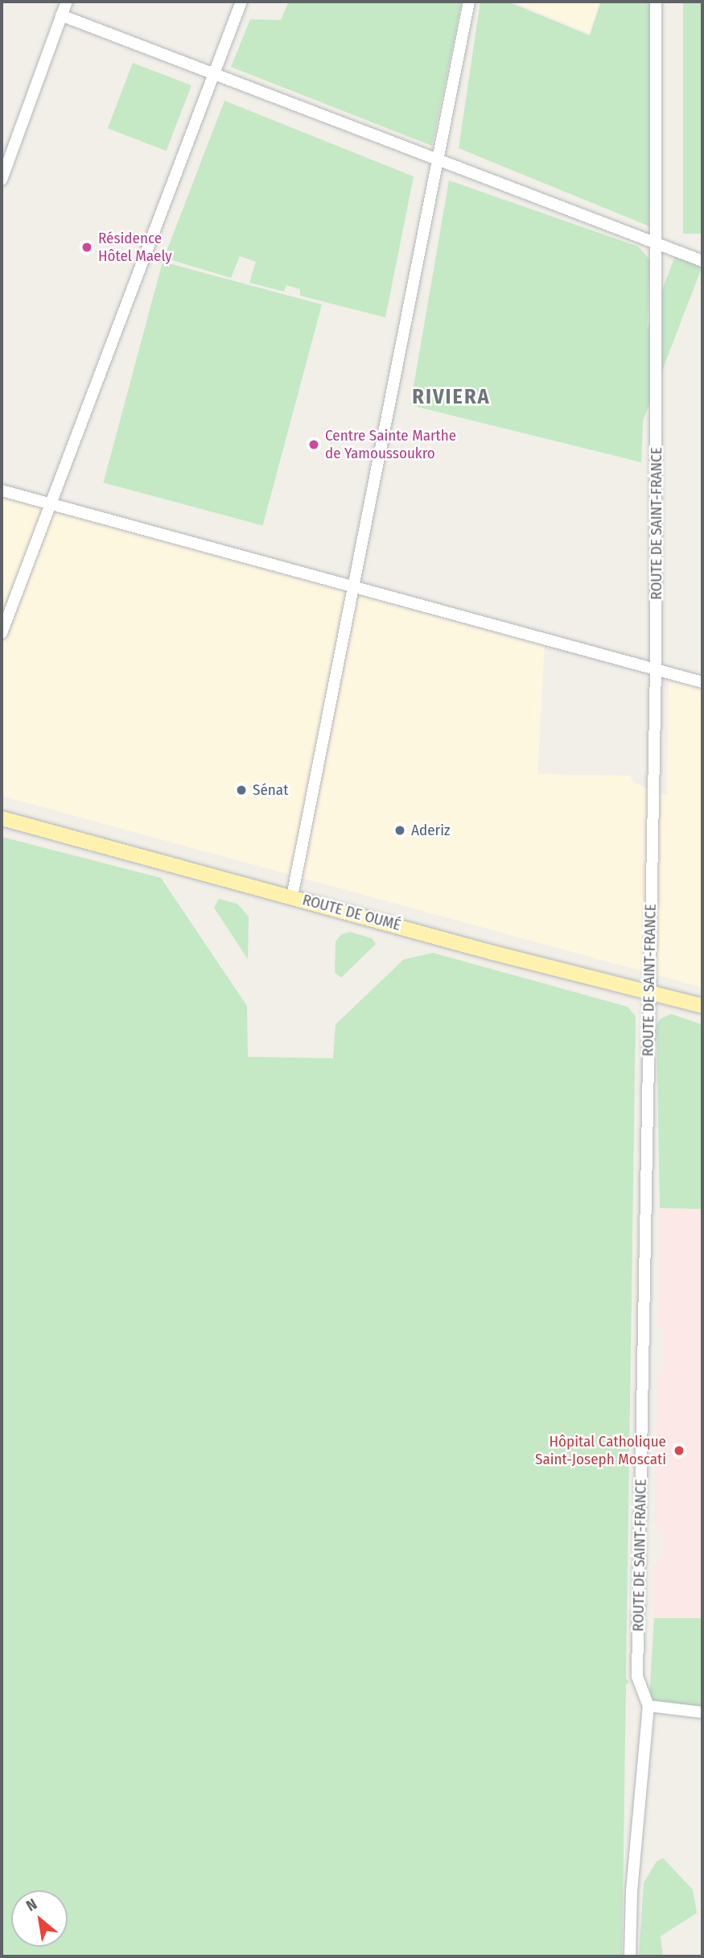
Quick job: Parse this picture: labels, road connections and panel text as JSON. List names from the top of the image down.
{
  "streets": {
    "main road": ["ROUTE DE OUMÉ"],
    "street": ["ROUTE DE SAINT-FRANCE"]
  },
  "crossings": [
    ["ROUTE DE SAINT-FRANCE", "ROUTE DE OUMÉ"]
  ],
  "districts": ["RIVIERA"],
  "places": [
    "Résidence Hôtel Maely",
    "Centre Sainte Marthe de Yamoussoukro",
    "Sénat",
    "Aderiz",
    "Hôpital Catholique Saint-Joseph Moscati"
  ],
  "north": "top left"
}
